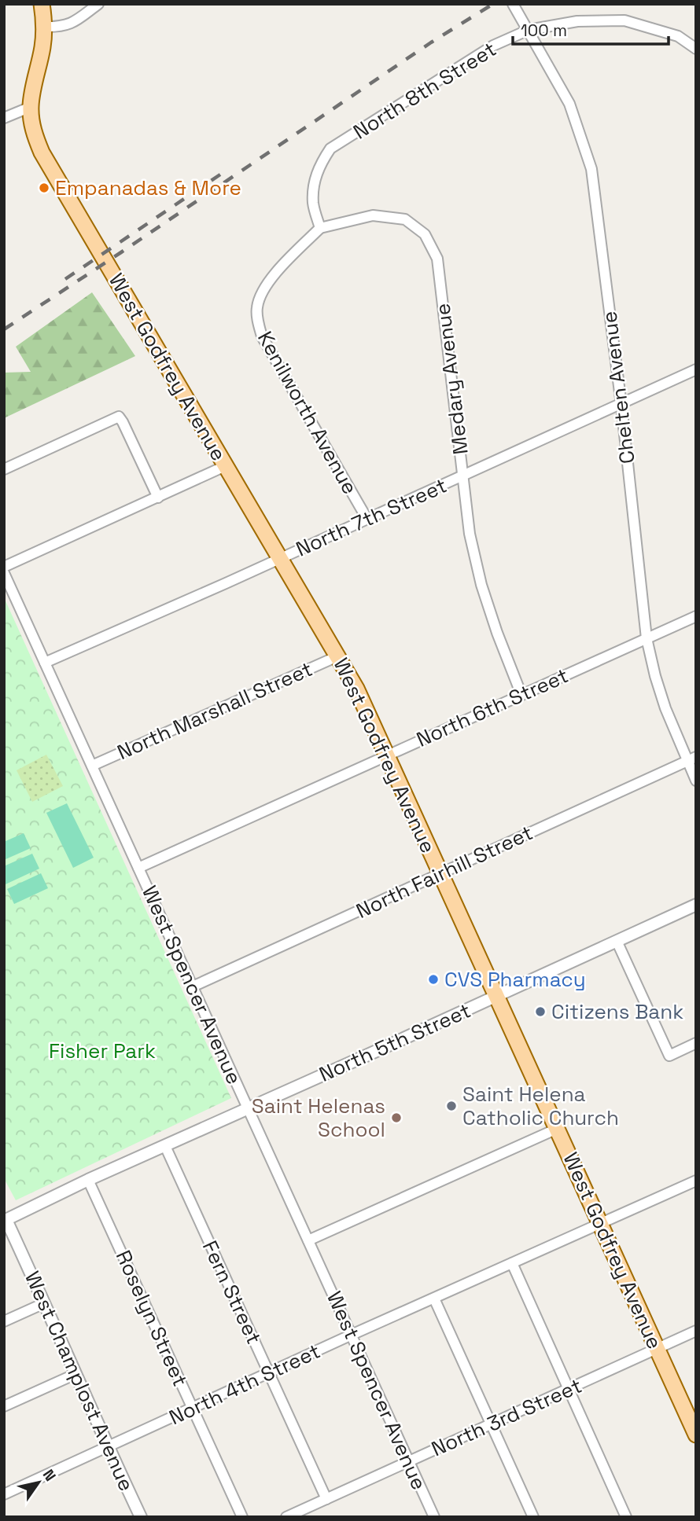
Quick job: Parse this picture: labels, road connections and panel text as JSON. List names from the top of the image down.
{
  "streets": {
    "main road": ["West Godfrey Avenue"],
    "street": [
      "North 8th Street",
      "Medary Avenue",
      "Chelten Avenue",
      "Kenilworth Avenue",
      "North 7th Street",
      "North 6th Street",
      "North Marshall Street",
      "North Fairhill Street",
      "West Spencer Avenue",
      "North 5th Street",
      "Fern Street",
      "Roselyn Street",
      "West Champlost Avenue",
      "North 4th Street",
      "North 3rd Street"
    ]
  },
  "crossings": [
    ["North 8th Street", "Medary Avenue"],
    ["North 8th Street", "Chelten Avenue"],
    ["North 8th Street", "Kenilworth Avenue"],
    ["West Godfrey Avenue", "North 7th Street"],
    ["West Godfrey Avenue", "North 6th Street"],
    ["West Godfrey Avenue", "North Marshall Street"],
    ["West Godfrey Avenue", "North Fairhill Street"],
    ["West Godfrey Avenue", "North 5th Street"],
    ["West Godfrey Avenue", "North 4th Street"],
    ["West Godfrey Avenue", "North 3rd Street"],
    ["Medary Avenue", "Kenilworth Avenue"],
    ["Medary Avenue", "North 7th Street"],
    ["Medary Avenue", "North 6th Street"],
    ["Chelten Avenue", "North 7th Street"],
    ["Chelten Avenue", "North 6th Street"],
    ["Chelten Avenue", "North Fairhill Street"],
    ["Kenilworth Avenue", "North 7th Street"],
    ["North 7th Street", "West Spencer Avenue"],
    ["North 6th Street", "West Spencer Avenue"],
    ["North Marshall Street", "West Spencer Avenue"],
    ["North Fairhill Street", "West Spencer Avenue"],
    ["West Spencer Avenue", "North 5th Street"],
    ["West Spencer Avenue", "North 4th Street"],
    ["West Spencer Avenue", "North 3rd Street"],
    ["North 5th Street", "Fern Street"],
    ["North 5th Street", "Roselyn Street"],
    ["North 5th Street", "West Champlost Avenue"],
    ["Fern Street", "North 4th Street"],
    ["Fern Street", "North 3rd Street"],
    ["Roselyn Street", "North 4th Street"],
    ["West Champlost Avenue", "North 4th Street"]
  ],
  "parks": ["Fisher Park"],
  "places": [
    "Empanadas & More",
    "CVS Pharmacy",
    "Citizens Bank",
    "Saint Helena Catholic Church",
    "Saint Helenas School"
  ],
  "scale_bar": "100 m",
  "north": "top right"
}
